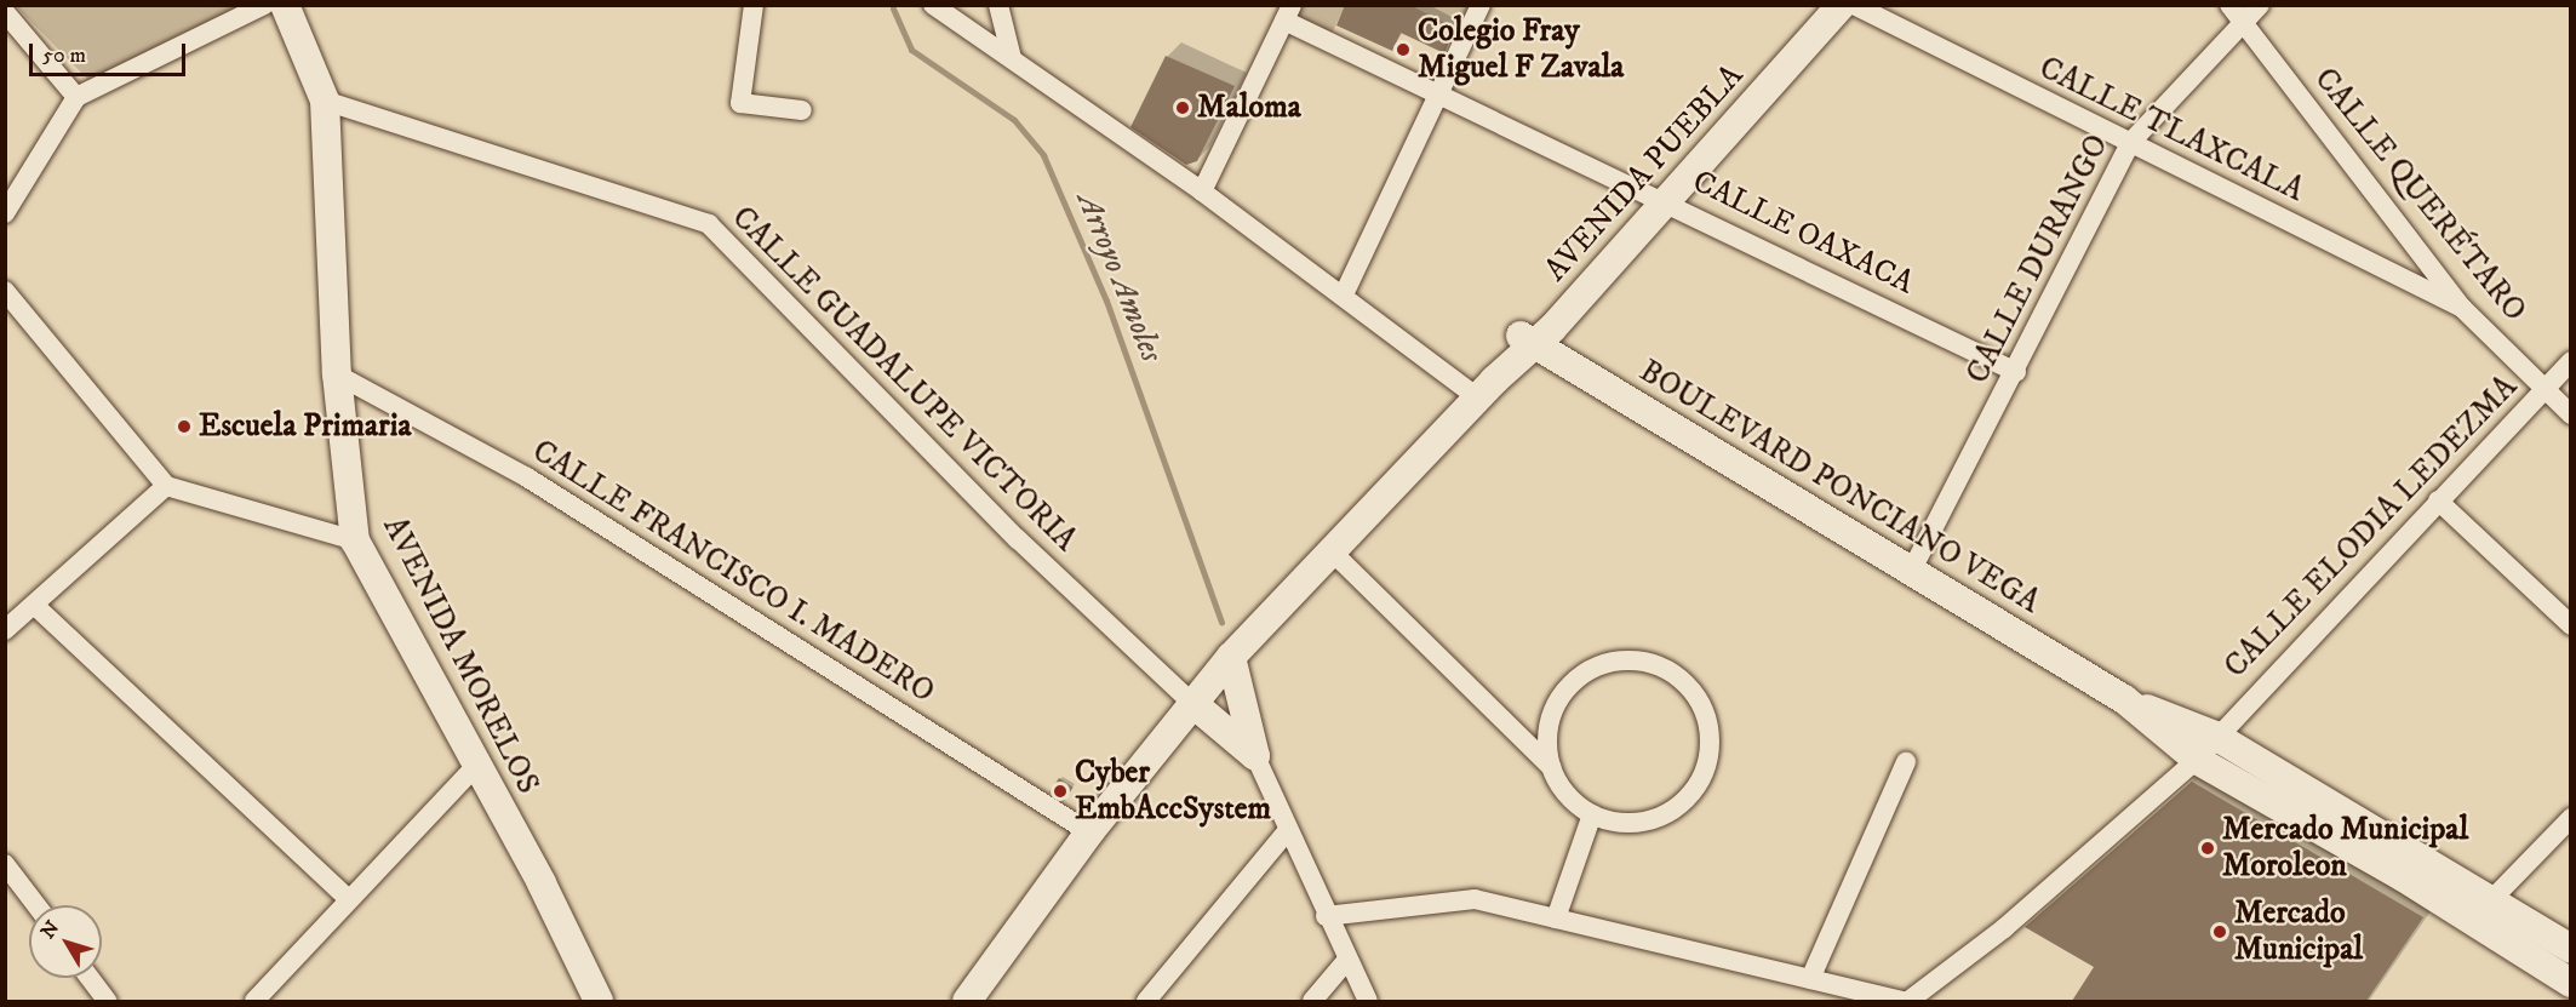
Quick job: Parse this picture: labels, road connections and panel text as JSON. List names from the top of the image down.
{
  "streets": {
    "street": [
      "CALLE TLAXCALA",
      "AVENIDA PUEBLA",
      "CALLE QUERÉTARO",
      "CALLE OAXACA",
      "CALLE DURANGO",
      "CALLE GUADALUPE VICTORIA",
      "BOULEVARD PONCIANO VEGA",
      "CALLE ELODIA LEDEZMA",
      "CALLE FRANCISCO I. MADERO",
      "AVENIDA MORELOS"
    ]
  },
  "crossings": [
    ["CALLE TLAXCALA", "CALLE QUERÉTARO"],
    ["CALLE TLAXCALA", "CALLE DURANGO"],
    ["AVENIDA PUEBLA", "CALLE OAXACA"],
    ["AVENIDA PUEBLA", "CALLE GUADALUPE VICTORIA"],
    ["AVENIDA PUEBLA", "BOULEVARD PONCIANO VEGA"],
    ["AVENIDA PUEBLA", "CALLE FRANCISCO I. MADERO"],
    ["CALLE QUERÉTARO", "CALLE DURANGO"],
    ["CALLE QUERÉTARO", "CALLE ELODIA LEDEZMA"],
    ["CALLE OAXACA", "CALLE DURANGO"],
    ["CALLE DURANGO", "BOULEVARD PONCIANO VEGA"],
    ["CALLE GUADALUPE VICTORIA", "AVENIDA MORELOS"],
    ["BOULEVARD PONCIANO VEGA", "CALLE ELODIA LEDEZMA"],
    ["CALLE FRANCISCO I. MADERO", "AVENIDA MORELOS"]
  ],
  "water": ["Arroyo Amoles"],
  "places": [
    "Colegio Fray Miguel F Zavala",
    "Maloma",
    "Escuela Primaria",
    "Cyber EmbAccSystem",
    "Mercado Municipal Moroleon",
    "Mercado Municipal"
  ],
  "scale_bar": "50 m",
  "north": "top left"
}
